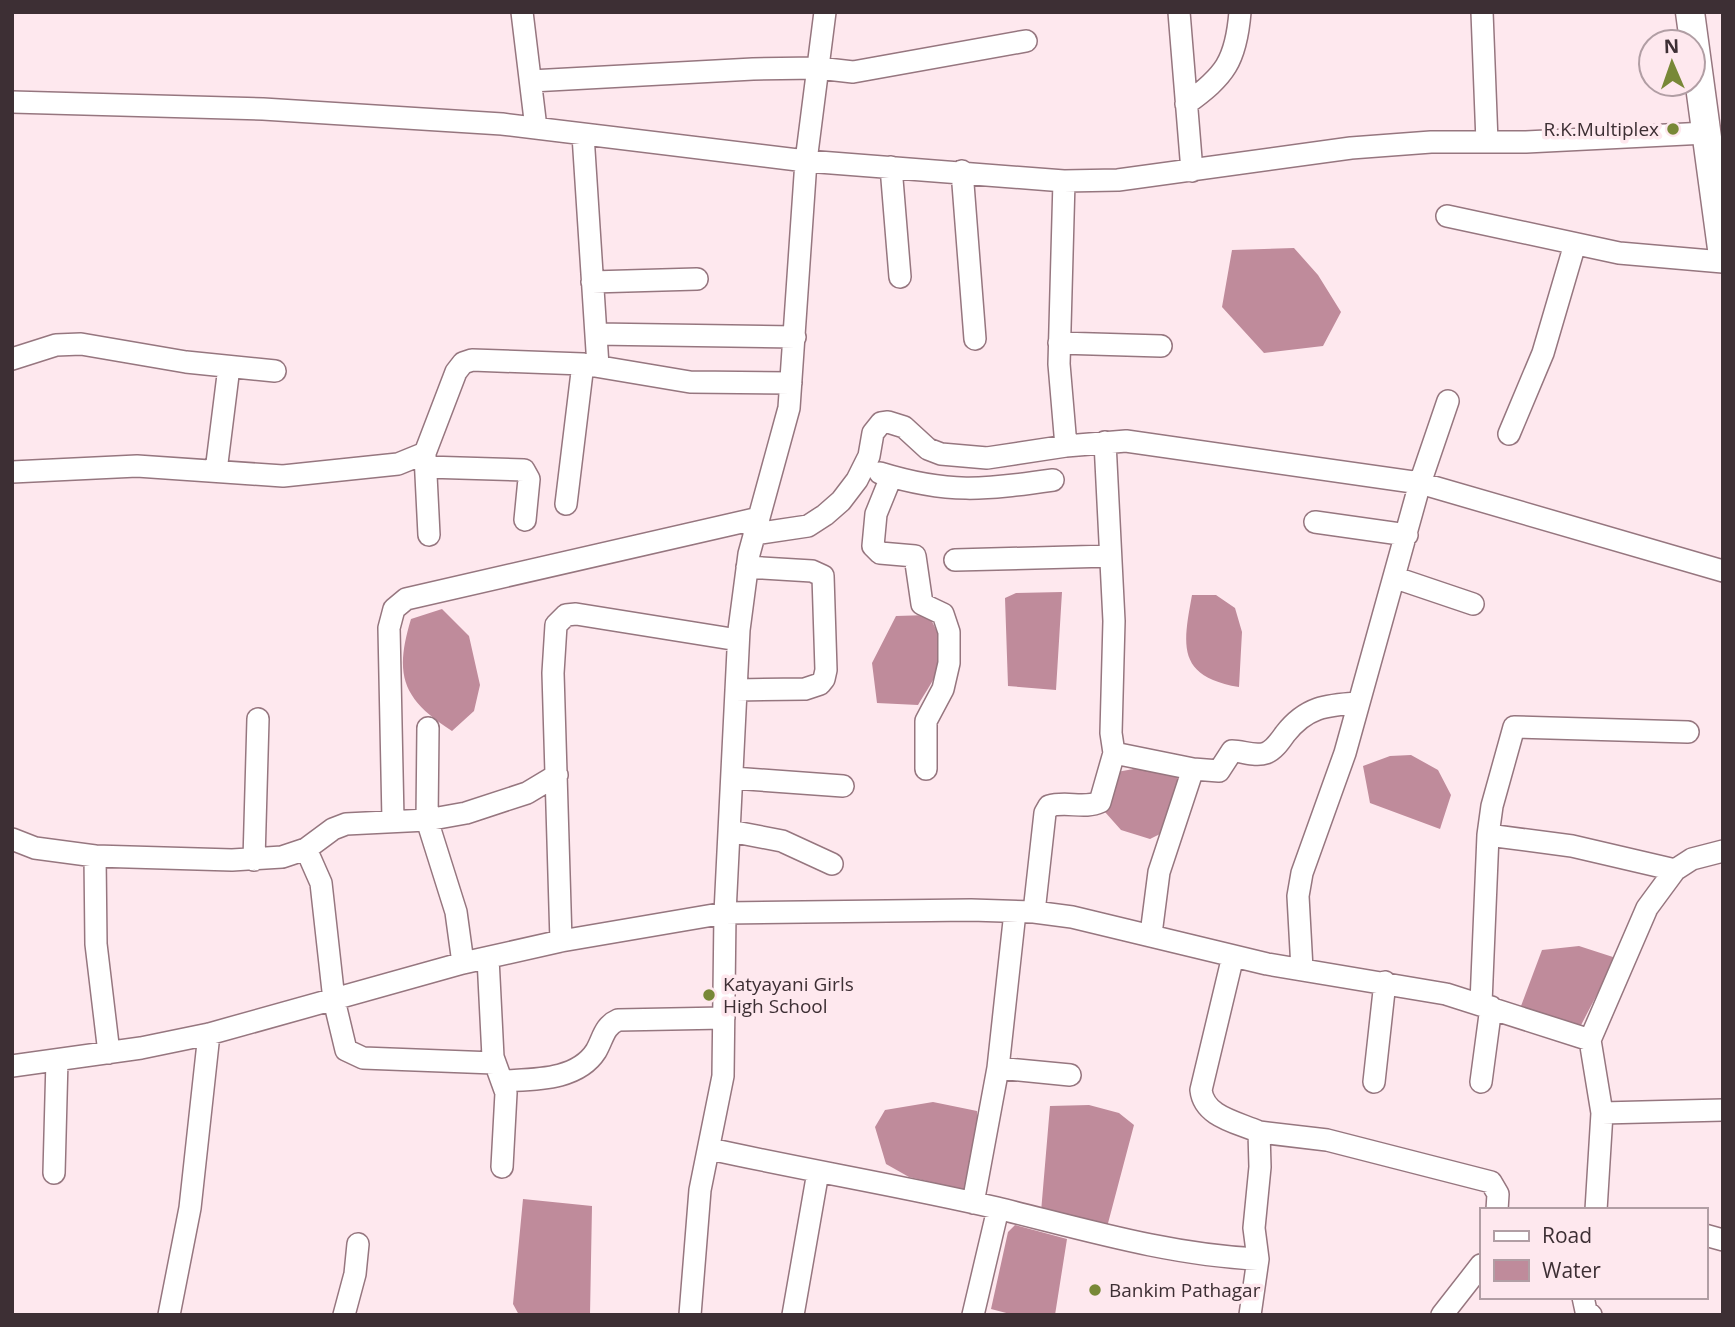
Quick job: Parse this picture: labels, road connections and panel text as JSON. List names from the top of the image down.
{
  "places": ["R.K.Multiplex", "Katyayani Girls High School", "Bankim Pathagar"],
  "legend": ["Road", "Water"],
  "north": "top"
}
